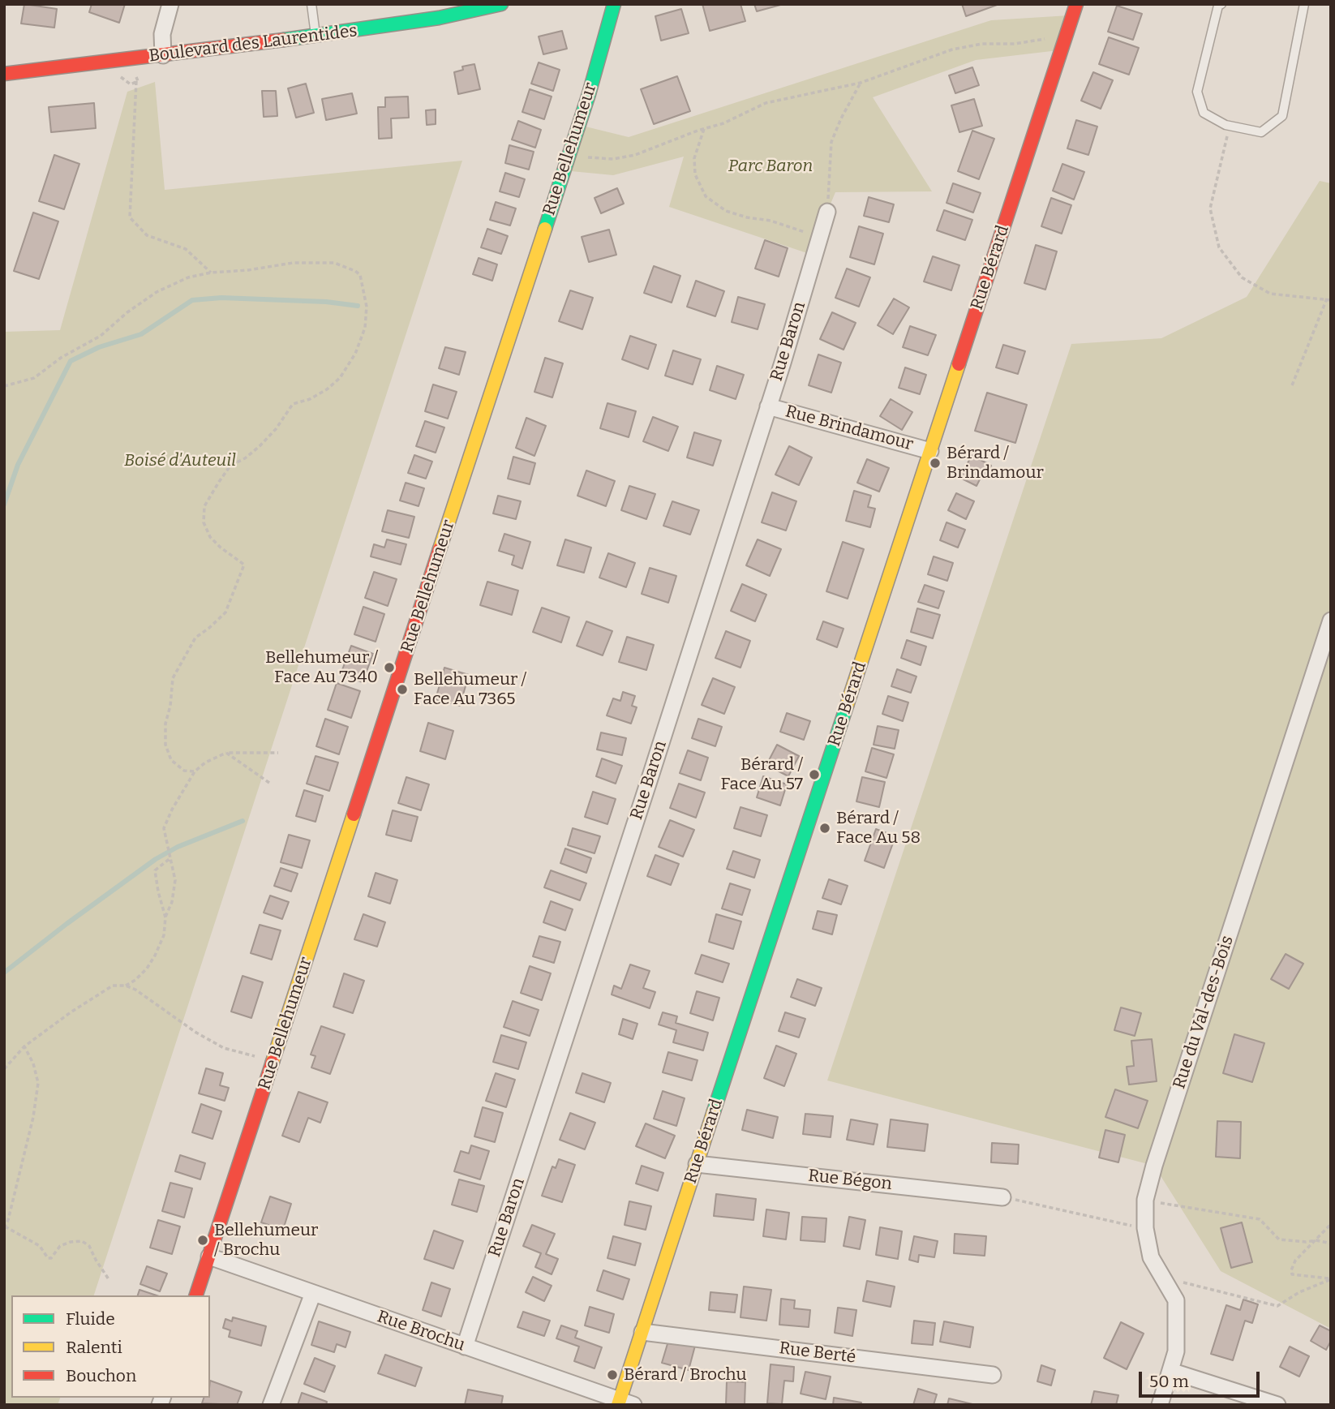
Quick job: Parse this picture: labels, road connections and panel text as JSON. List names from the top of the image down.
{
  "streets": {
    "street": [
      "Boulevard des Laurentides",
      "Rue Bellehumeur",
      "Rue Bérard",
      "Rue Baron",
      "Rue Brindamour",
      "Rue du Val-des-Bois",
      "Rue Bégon",
      "Rue Brochu",
      "Rue Berté"
    ]
  },
  "crossings": [
    ["Rue Bellehumeur", "Rue Brochu"],
    ["Rue Bérard", "Rue Brindamour"],
    ["Rue Bérard", "Rue Bégon"],
    ["Rue Bérard", "Rue Brochu"],
    ["Rue Bérard", "Rue Berté"],
    ["Rue Baron", "Rue Brindamour"],
    ["Rue Baron", "Rue Brochu"]
  ],
  "parks": ["Parc Baron", "Boisé d'Auteuil"],
  "places": [
    "Bérard / Brindamour",
    "Bellehumeur / Face Au 7340",
    "Bellehumeur / Face Au 7365",
    "Bérard / Face Au 57",
    "Bérard / Face Au 58",
    "Bellehumeur / Brochu",
    "Bérard / Brochu"
  ],
  "legend": ["Fluide", "Ralenti", "Bouchon"],
  "scale_bar": "50 m"
}
